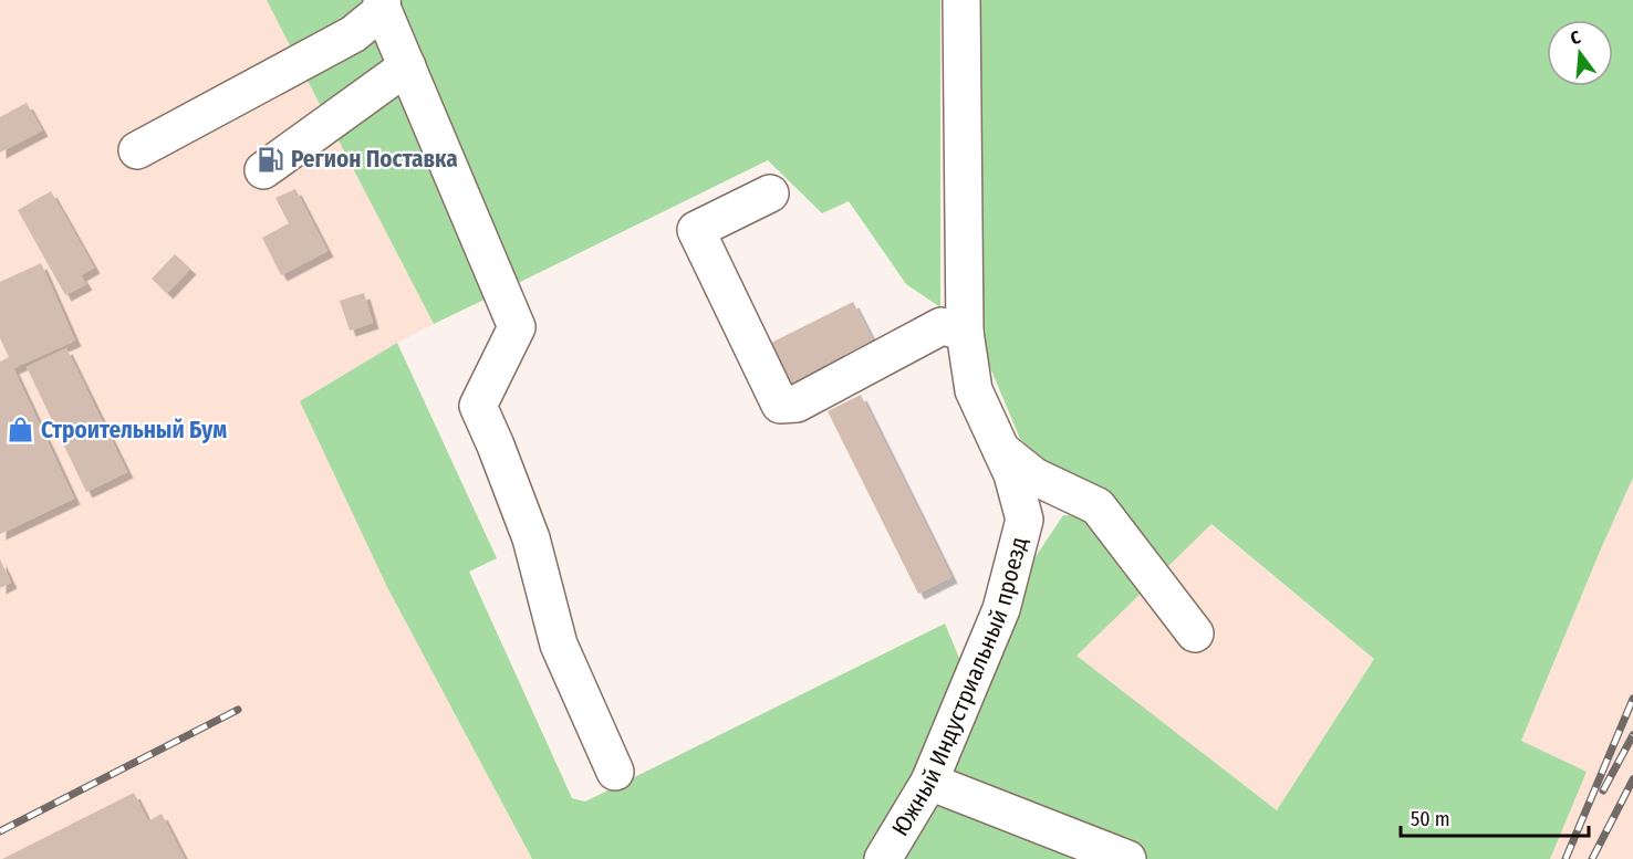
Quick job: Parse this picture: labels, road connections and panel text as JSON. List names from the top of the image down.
{
  "streets": {
    "lane": ["Южный Индустриальный проезд"]
  },
  "places": {
    "fuel station": ["Регион Поставка"],
    "shop": ["Строительный Бум"]
  },
  "scale_bar": "50 m",
  "north": "top"
}
